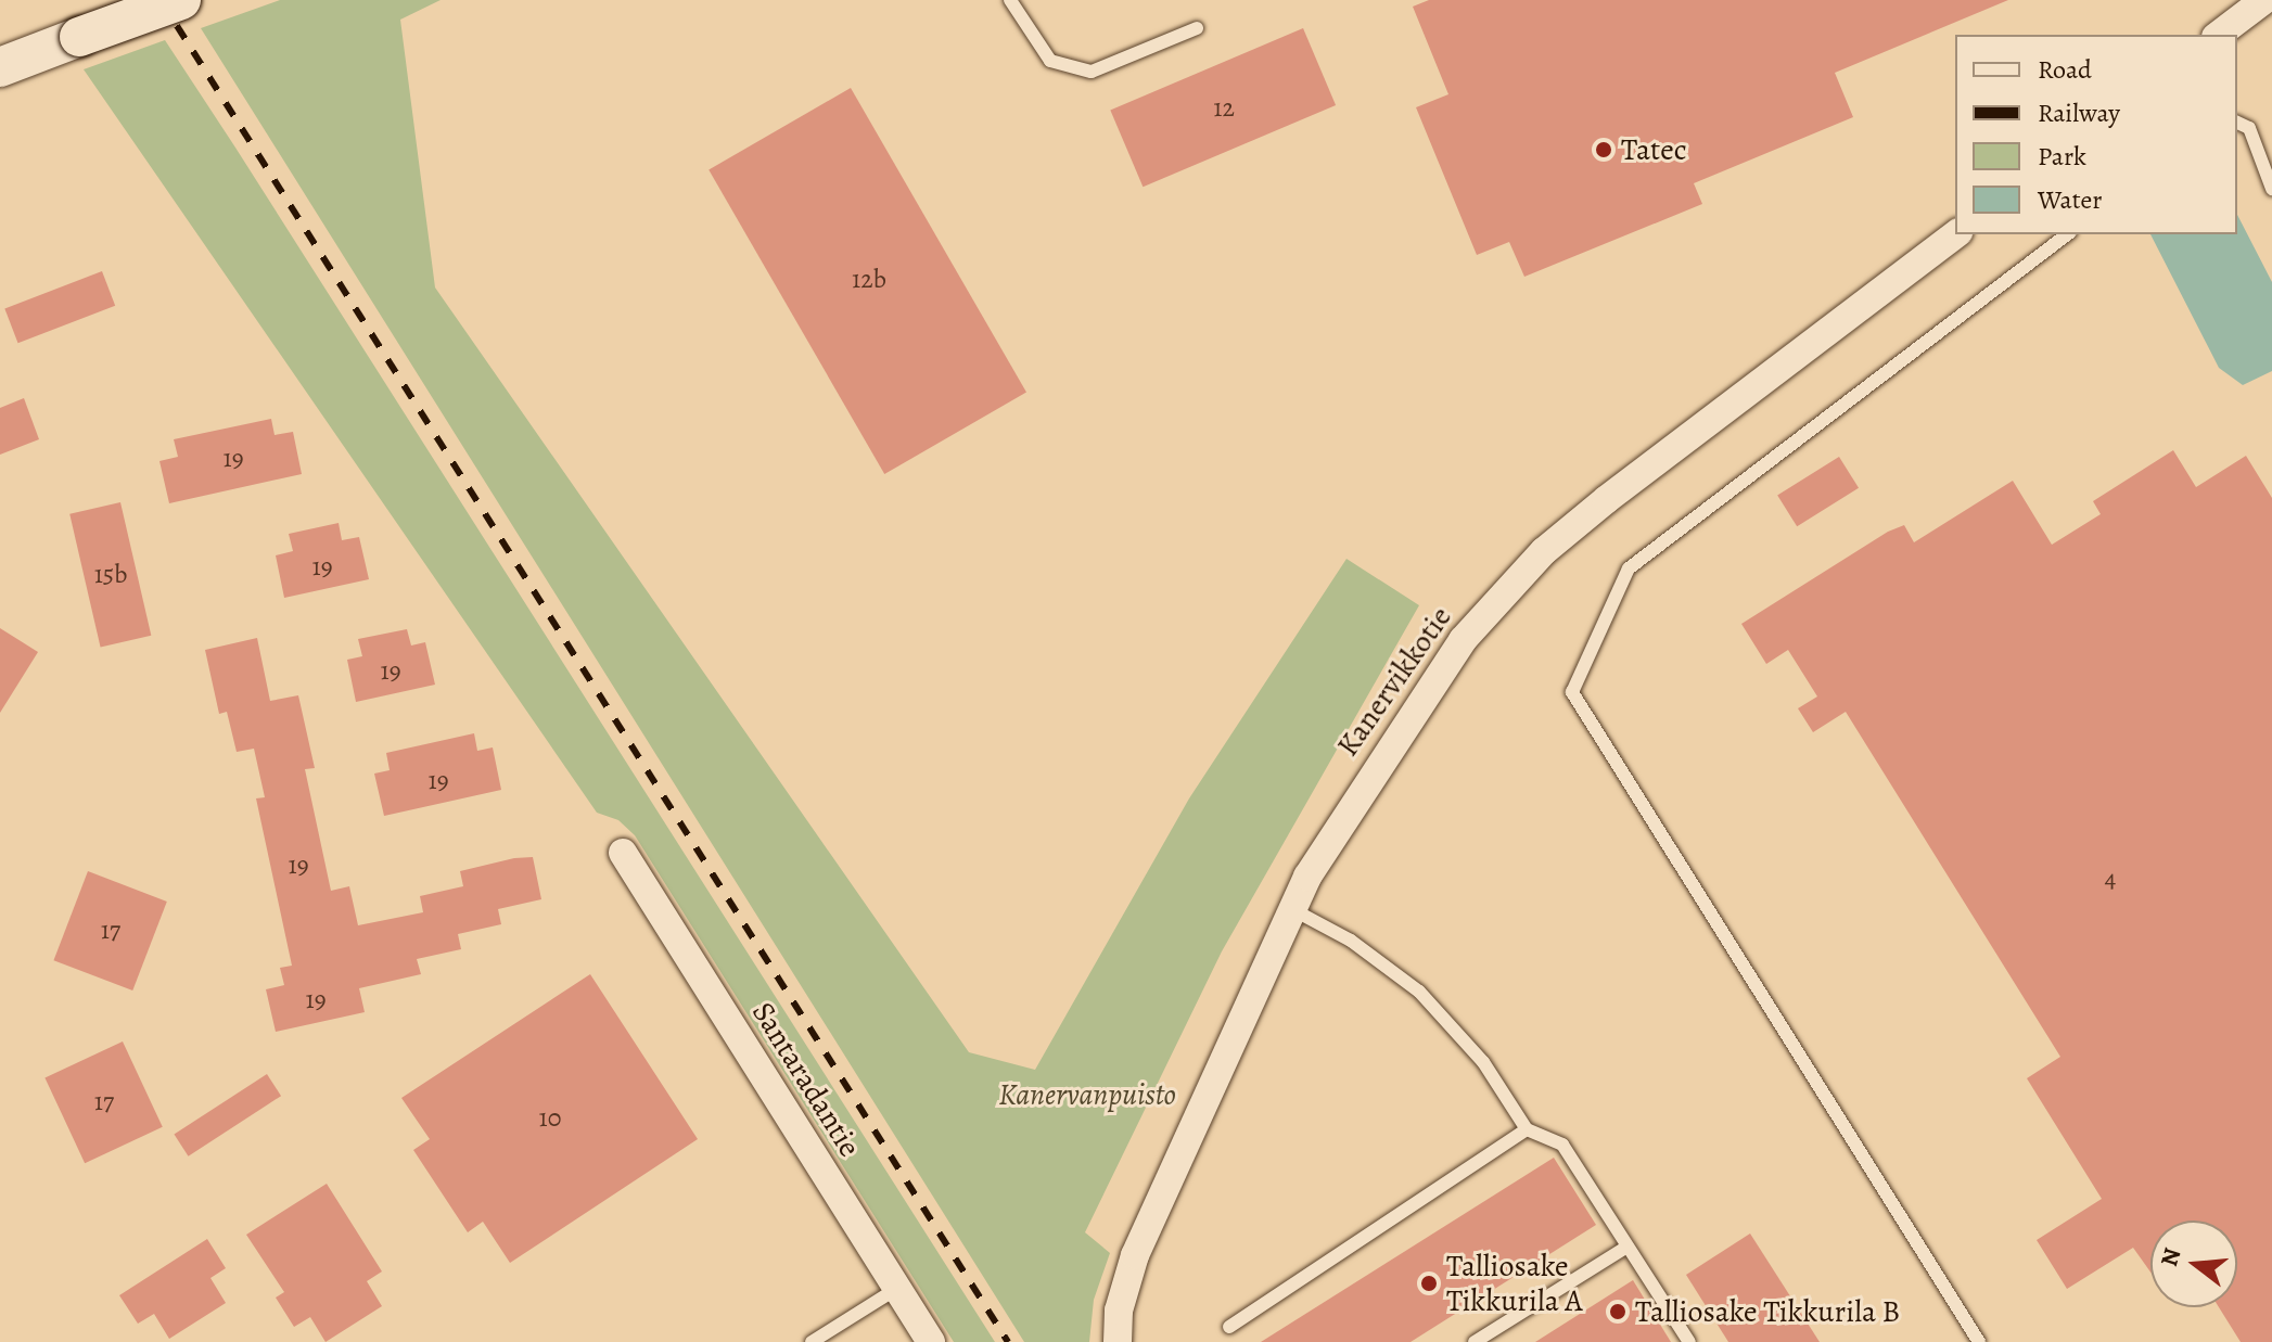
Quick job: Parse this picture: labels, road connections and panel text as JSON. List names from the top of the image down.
{
  "streets": {
    "street": ["Kanervikkotie", "Santaradantie"]
  },
  "parks": ["Kanervanpuisto"],
  "places": ["Tatec", "Talliosake Tikkurila A", "Talliosake Tikkurila B"],
  "house_numbers": [
    "12",
    "12b",
    "19",
    "19",
    "15b",
    "19",
    "19",
    "19",
    "4",
    "17",
    "19",
    "17",
    "10"
  ],
  "legend": [
    "Road",
    "Railway",
    "Park",
    "Water"
  ],
  "north": "left"
}
